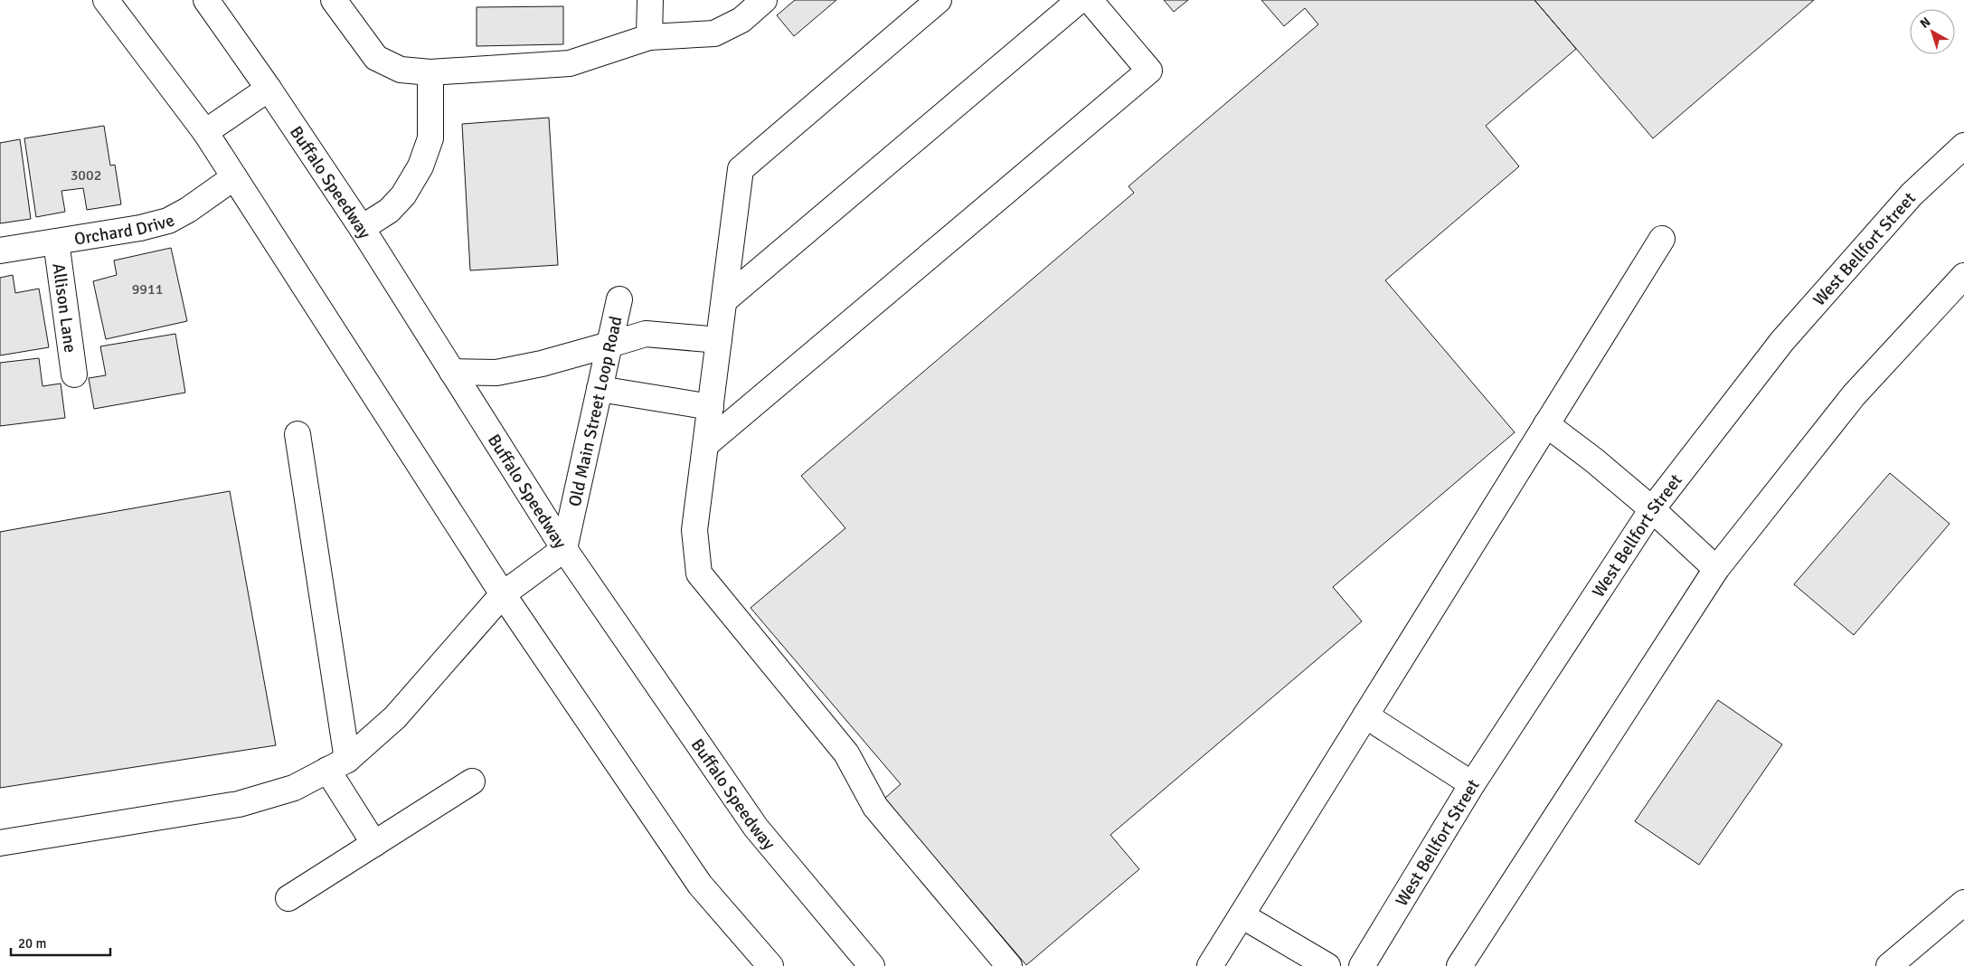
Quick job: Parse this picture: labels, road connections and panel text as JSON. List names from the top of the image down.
{
  "streets": {
    "main road": [
      "Buffalo Speedway",
      "Orchard Drive",
      "West Bellfort Street",
      "Allison Lane",
      "Old Main Street Loop Road"
    ]
  },
  "crossings": [
    ["Buffalo Speedway", "Old Main Street Loop Road"],
    ["Orchard Drive", "Allison Lane"]
  ],
  "house_numbers": ["3002", "9911"],
  "scale_bar": "20 m",
  "north": "top left"
}
